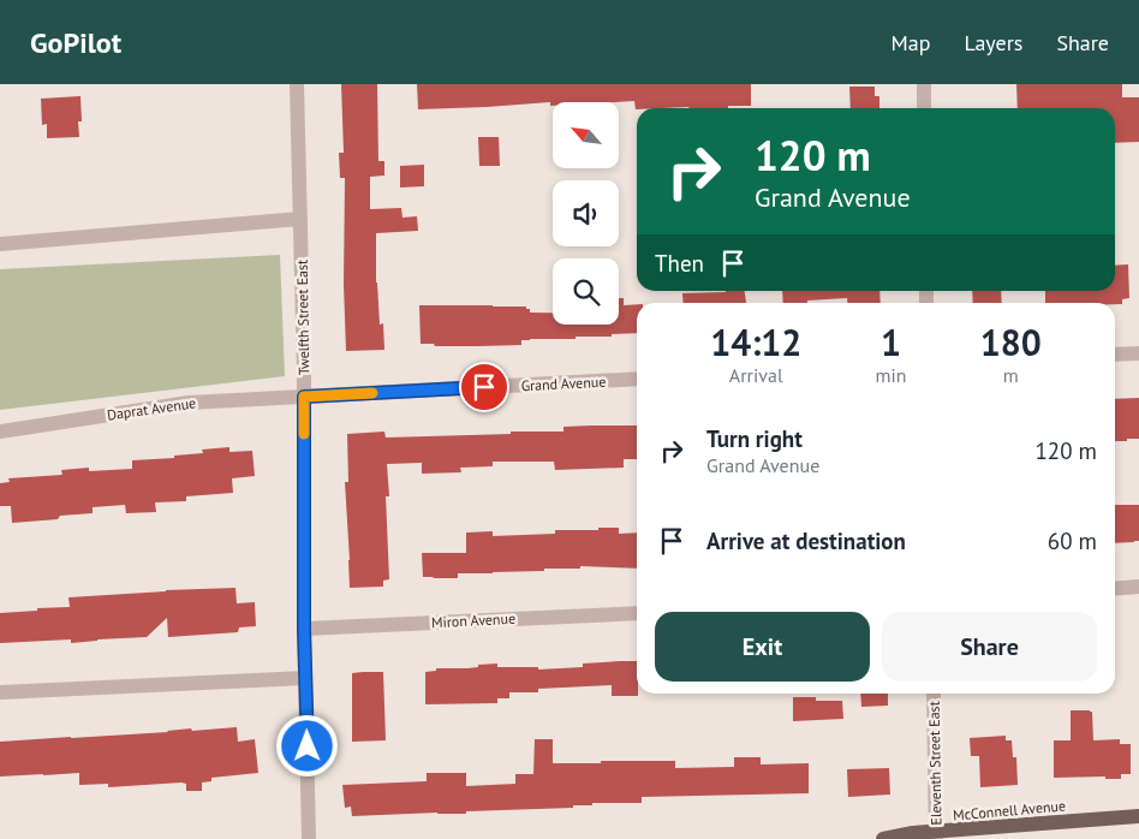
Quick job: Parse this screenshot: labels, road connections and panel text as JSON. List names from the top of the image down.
{
  "streets": {
    "main road": ["McConnell Avenue"],
    "street": [
      "Twelfth Street East",
      "Grand Avenue",
      "Daprat Avenue",
      "Miron Avenue",
      "Eleventh Street East"
    ]
  },
  "crossings": [
    ["Twelfth Street East", "Grand Avenue"],
    ["Twelfth Street East", "Daprat Avenue"],
    ["Twelfth Street East", "Miron Avenue"],
    ["Grand Avenue", "Daprat Avenue"],
    ["Eleventh Street East", "McConnell Avenue"]
  ],
  "north": "top left",
  "page": {
    "header": "GoPilot",
    "nav": ["Map", "Layers", "Share"],
    "turn": ["120 m", "Grand Avenue"],
    "then": "Then",
    "eta": [
      "14:12",
      "Arrival",
      "1",
      "min",
      "180",
      "m"
    ],
    "list": [
      {
        "name": "Turn right",
        "note": "Grand Avenue",
        "value": "120 m"
      },
      {
        "name": "Arrive at destination",
        "value": "60 m"
      }
    ],
    "buttons": ["Exit", "Share"]
  }
}
